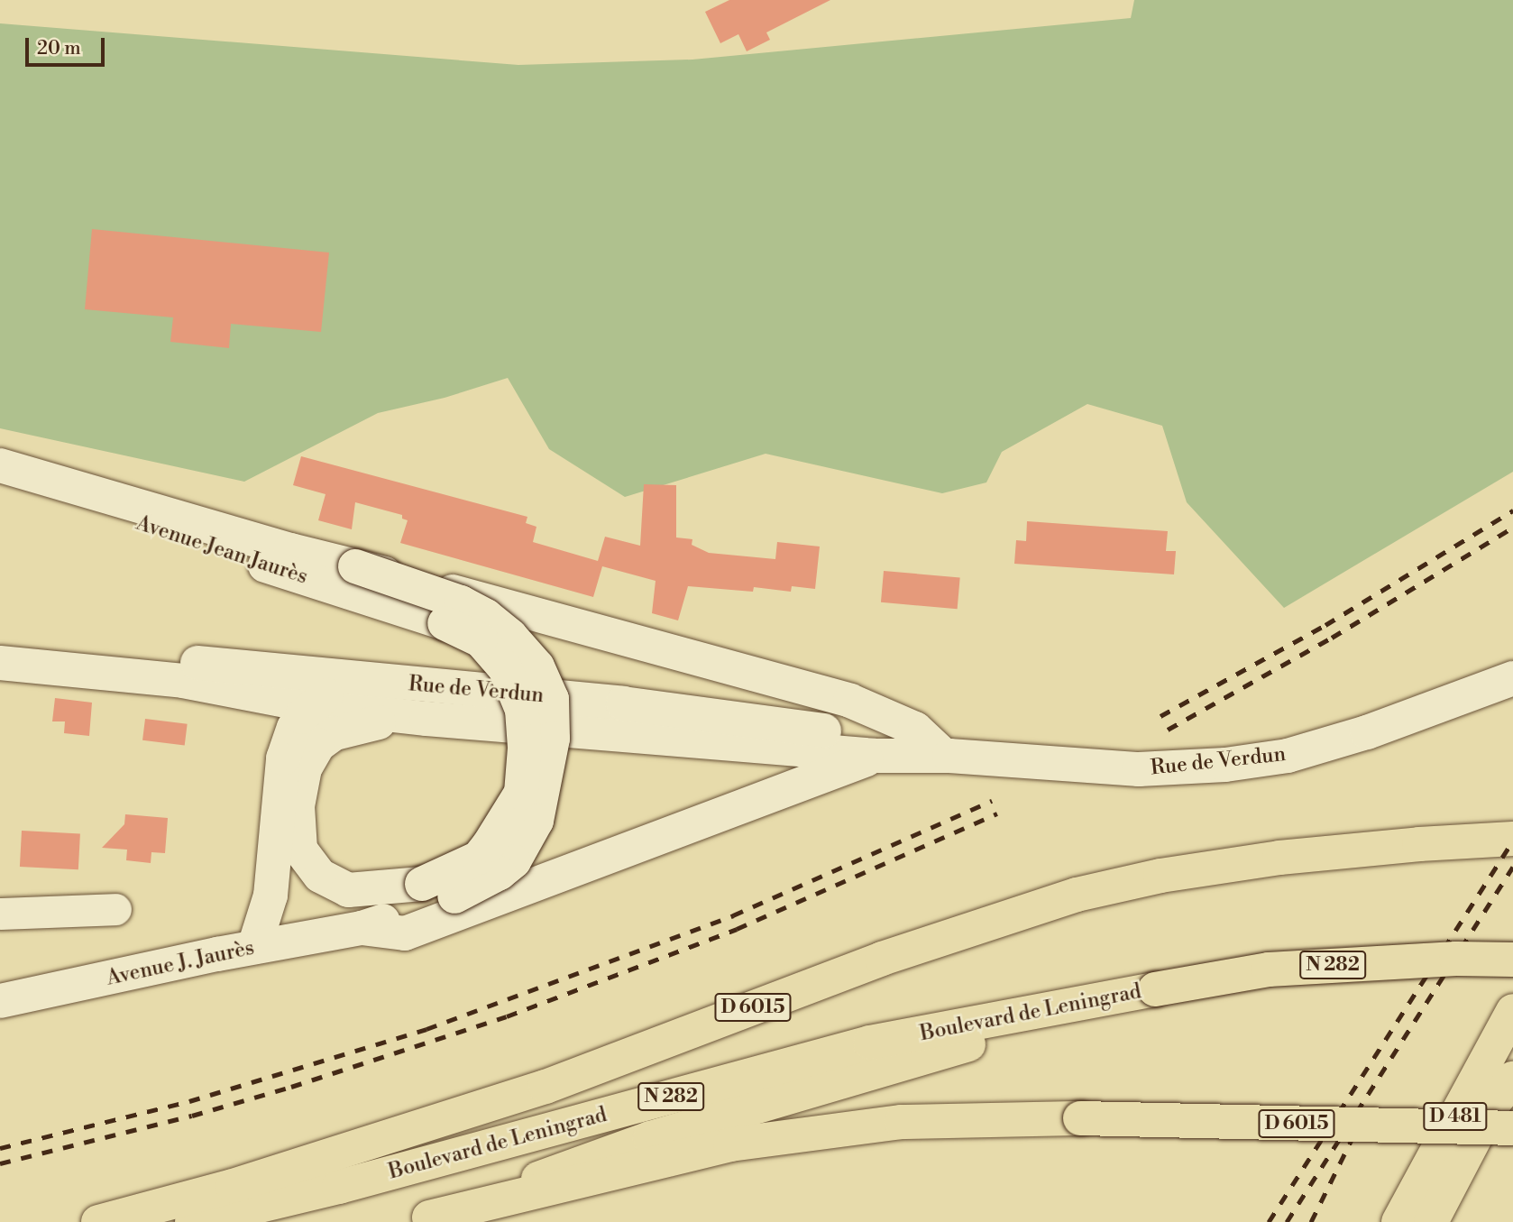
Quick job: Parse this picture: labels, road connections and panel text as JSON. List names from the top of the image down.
{
  "streets": {
    "main road": [
      "Avenue Jean Jaurès",
      "Rue de Verdun",
      "Avenue J. Jaurès",
      "N 282",
      "D 6015",
      "Boulevard de Leningrad",
      "D 481"
    ]
  },
  "crossings": [
    ["N 282", "Boulevard de Leningrad"],
    ["D 6015", "Boulevard de Leningrad"]
  ],
  "scale_bar": "20 m"
}
